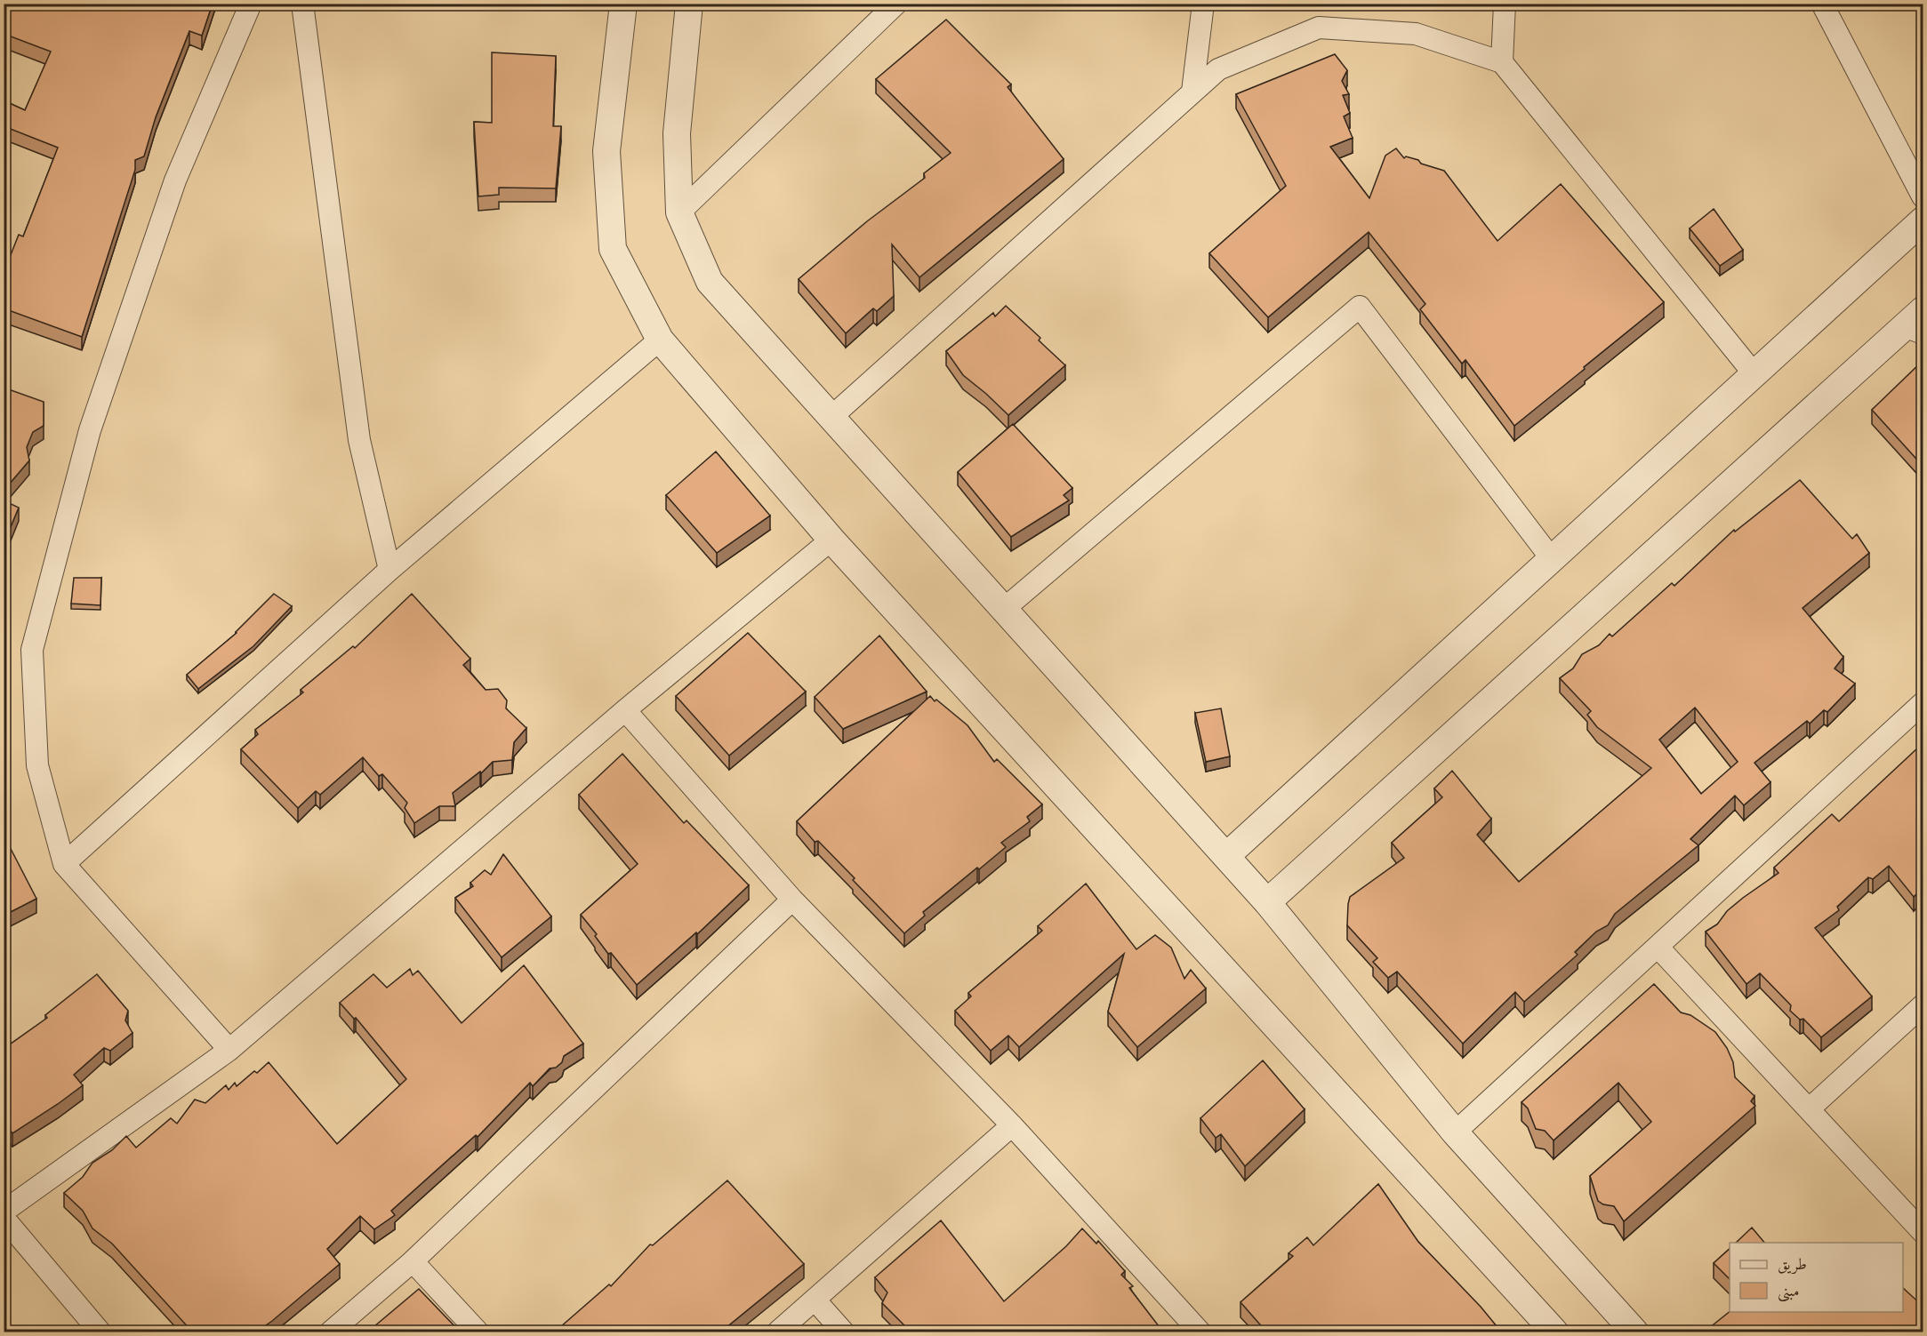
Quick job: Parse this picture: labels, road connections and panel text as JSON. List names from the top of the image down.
{
  "legend": ["طريق", "مبنى"]
}
